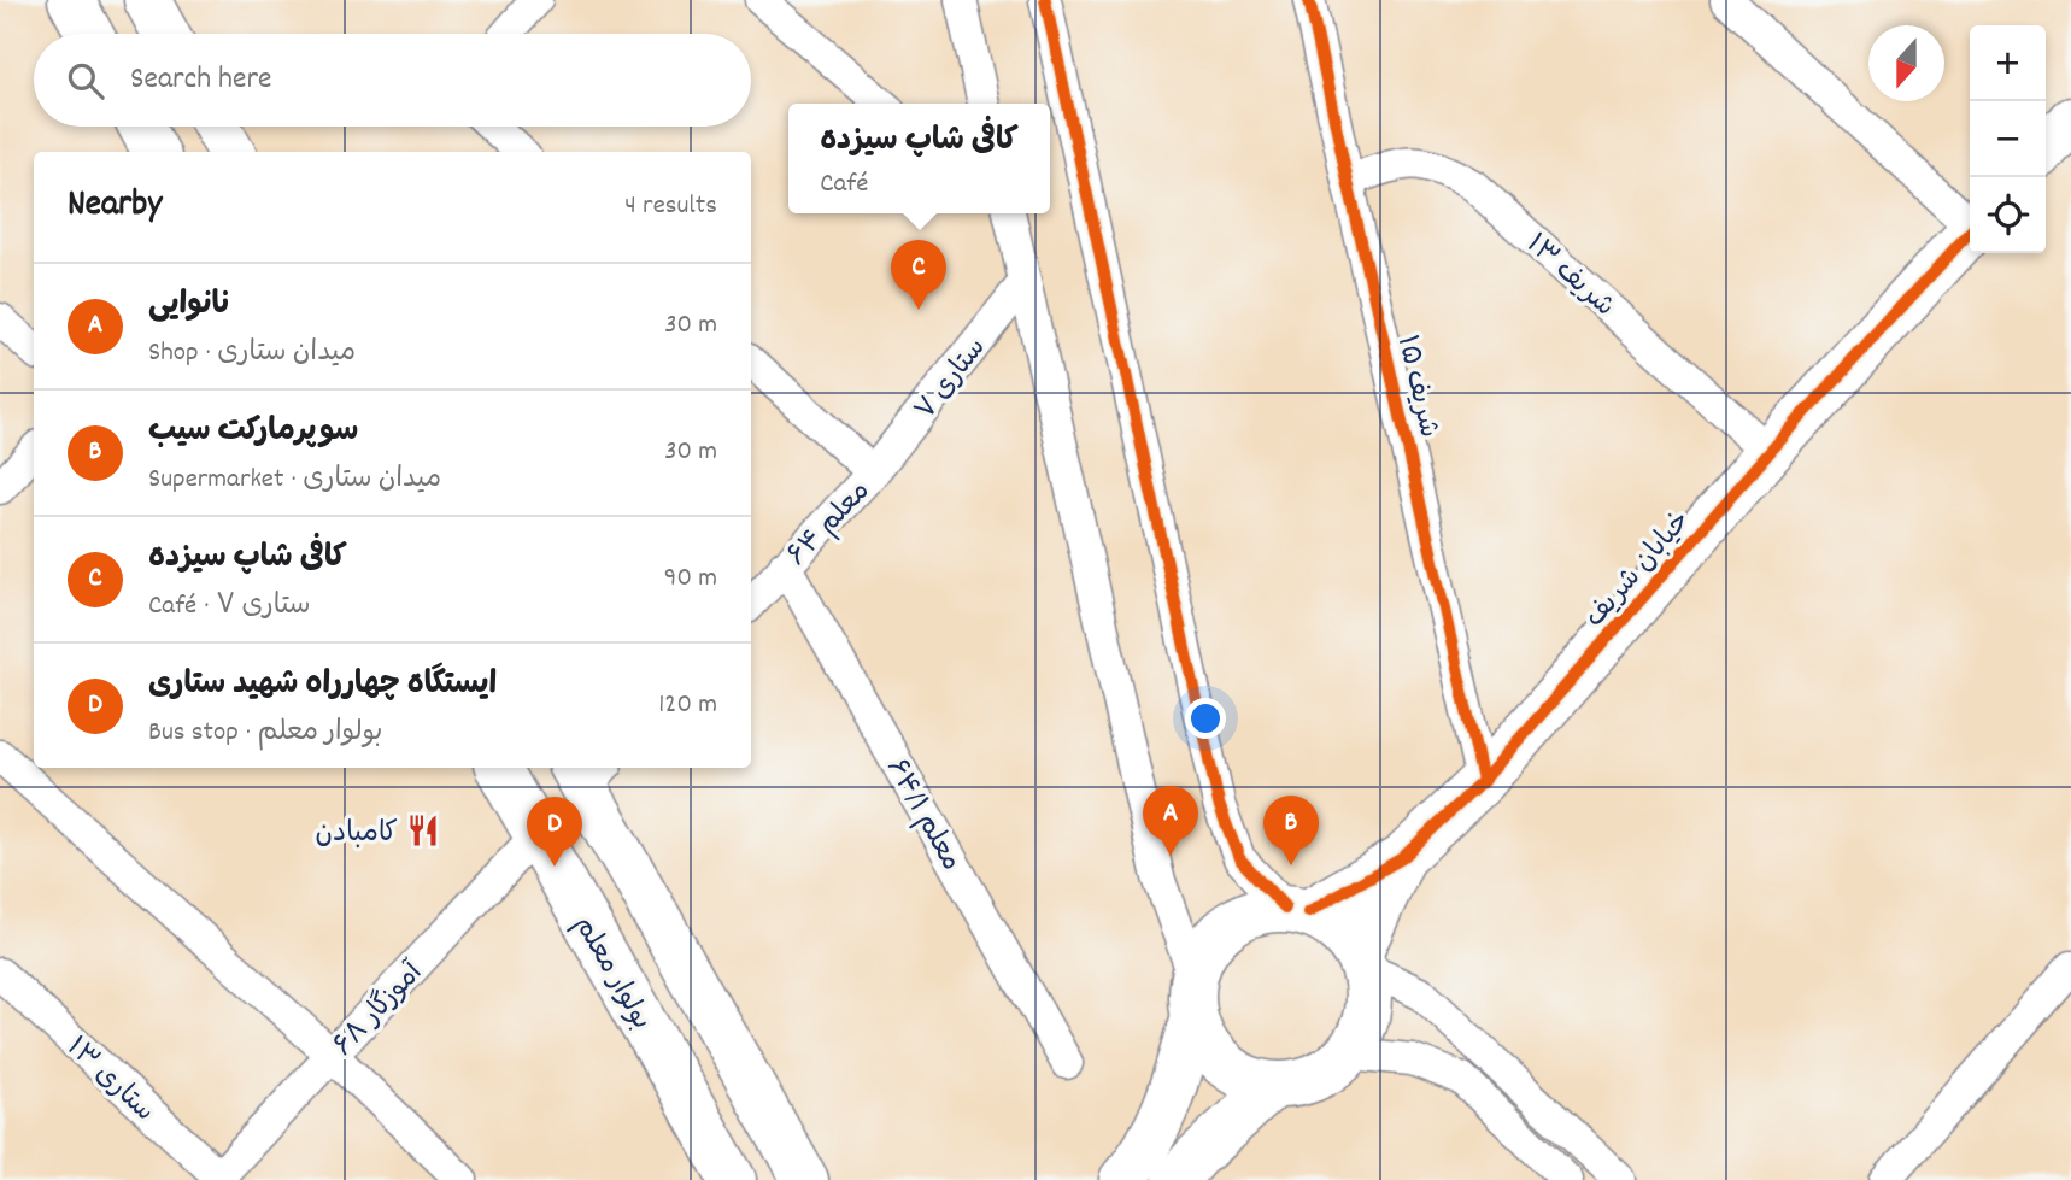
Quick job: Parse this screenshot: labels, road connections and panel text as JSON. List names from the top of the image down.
{
  "streets": {
    "street": [
      "شریف ۱۳",
      "ستاری ۷",
      "شریف ۱۵",
      "معلم ۶۴",
      "خیابان شریف",
      "معلم ۶۴/۱",
      "بولوار معلم",
      "آموزگار ۶۸",
      "ستاری ۱۳"
    ]
  },
  "crossings": [
    ["شریف ۱۳", "شریف ۱۵"],
    ["شریف ۱۳", "خیابان شریف"],
    ["ستاری ۷", "معلم ۶۴"],
    ["شریف ۱۵", "خیابان شریف"],
    ["معلم ۶۴", "معلم ۶۴/۱"],
    ["بولوار معلم", "آموزگار ۶۸"],
    ["آموزگار ۶۸", "ستاری ۱۳"]
  ],
  "places": {
    "restaurant": ["کامبادن"]
  },
  "north": "bottom",
  "page": {
    "map_buttons": ["+", "−"],
    "search": "Search here",
    "popup": ["کافی شاپ سیزده", "Café"],
    "heading": ["Nearby", "4 results"],
    "pins": [
      "C",
      "A",
      "B",
      "D"
    ],
    "list": [
      {
        "mark": "A",
        "name": "نانوایی",
        "note": "Shop · میدان ستاری",
        "value": "30 m"
      },
      {
        "mark": "B",
        "name": "سوپرمارکت سیب",
        "note": "Supermarket · میدان ستاری",
        "value": "30 m"
      },
      {
        "mark": "C",
        "name": "کافی شاپ سیزده",
        "note": "Café · ستاری ۷",
        "value": "90 m"
      },
      {
        "mark": "D",
        "name": "ایستگاه چهارراه شهید ستاری",
        "note": "Bus stop · بولوار معلم",
        "value": "120 m"
      }
    ]
  }
}
